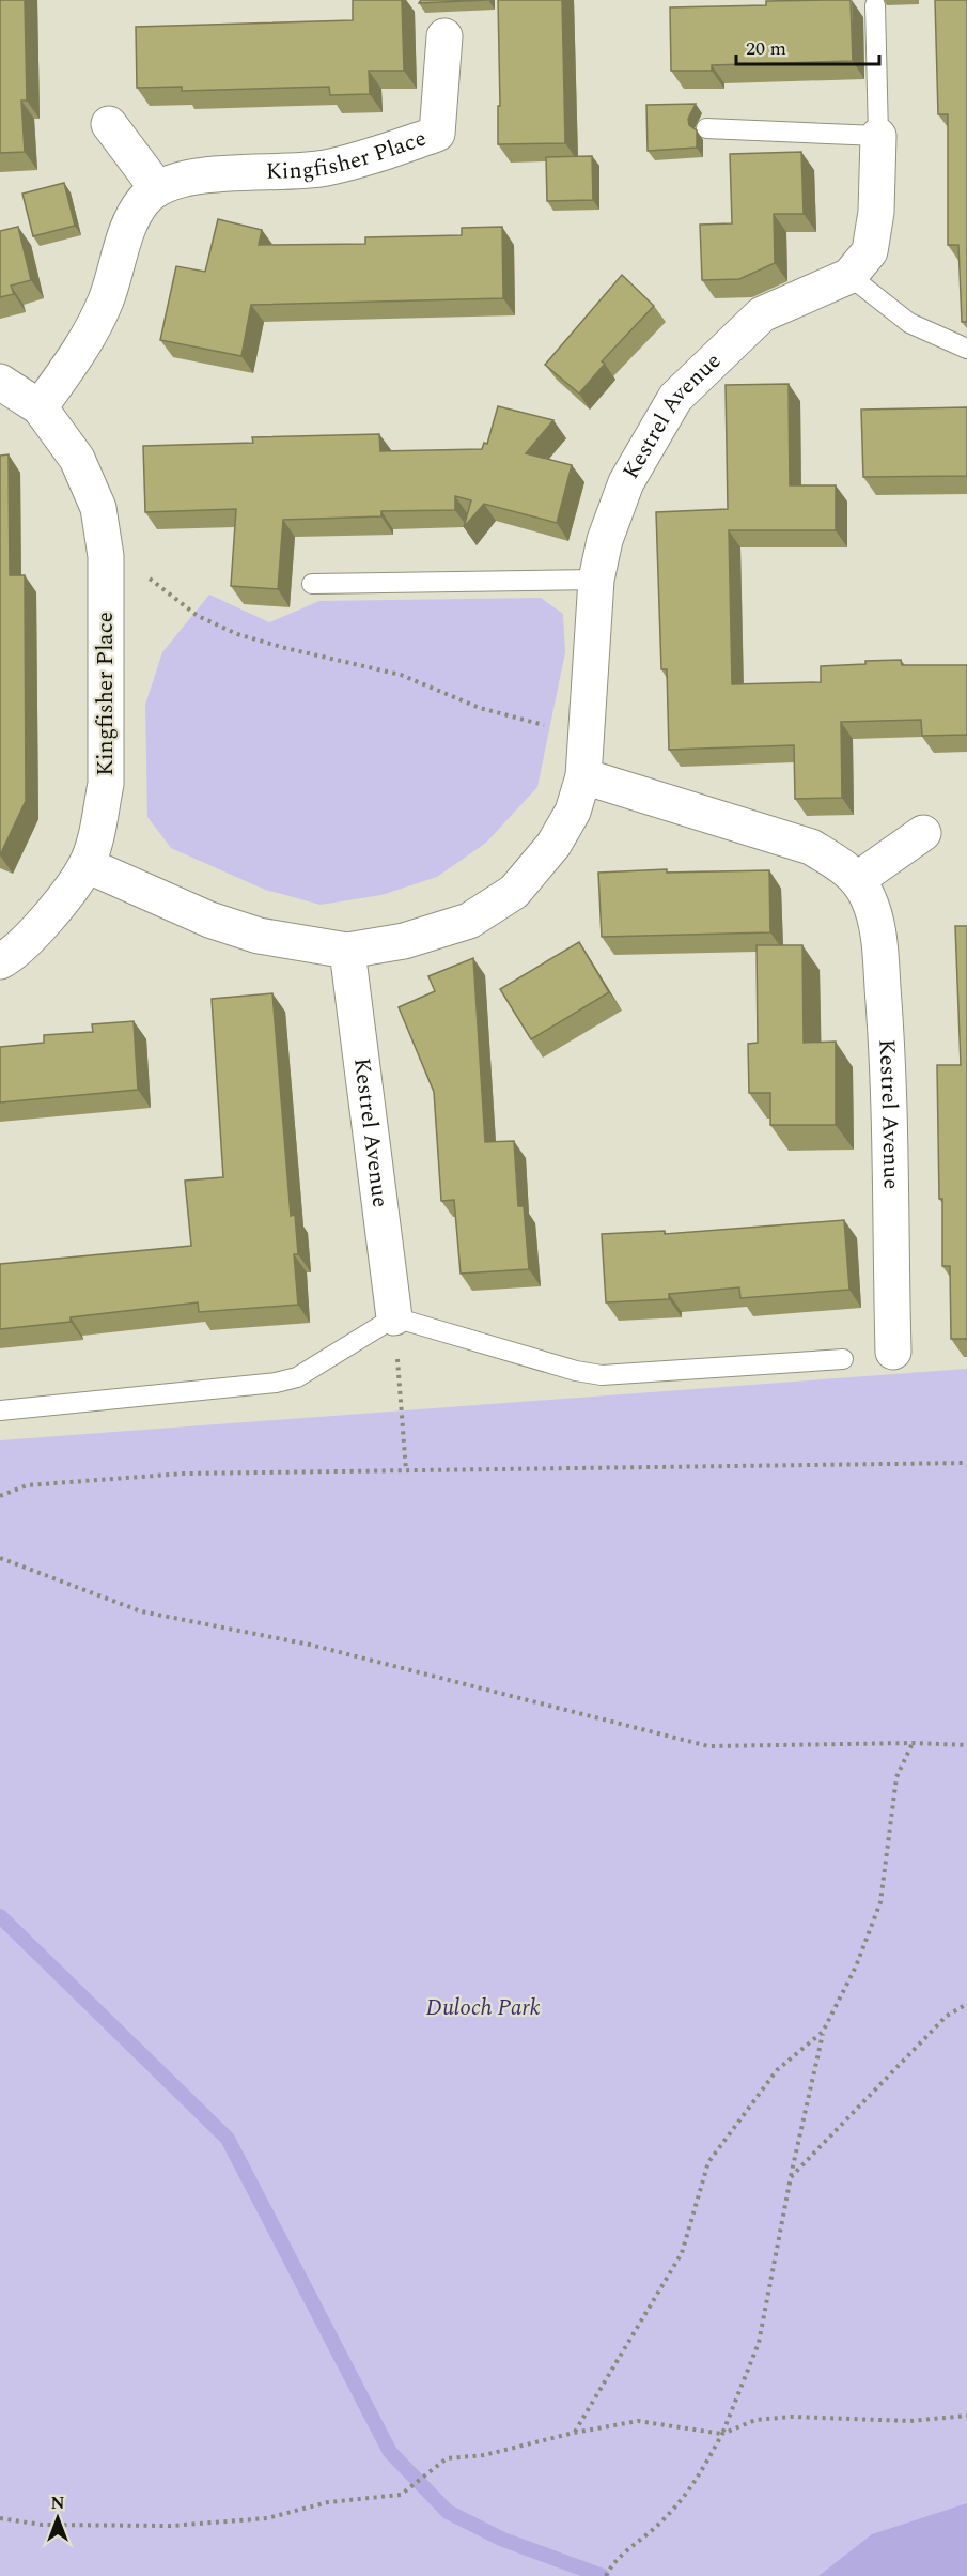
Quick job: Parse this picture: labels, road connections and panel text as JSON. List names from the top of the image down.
{
  "streets": {
    "street": ["Kingfisher Place", "Kestrel Avenue"]
  },
  "crossings": [
    ["Kingfisher Place", "Kestrel Avenue"]
  ],
  "parks": ["Duloch Park"],
  "scale_bar": "20 m",
  "north": "top"
}
